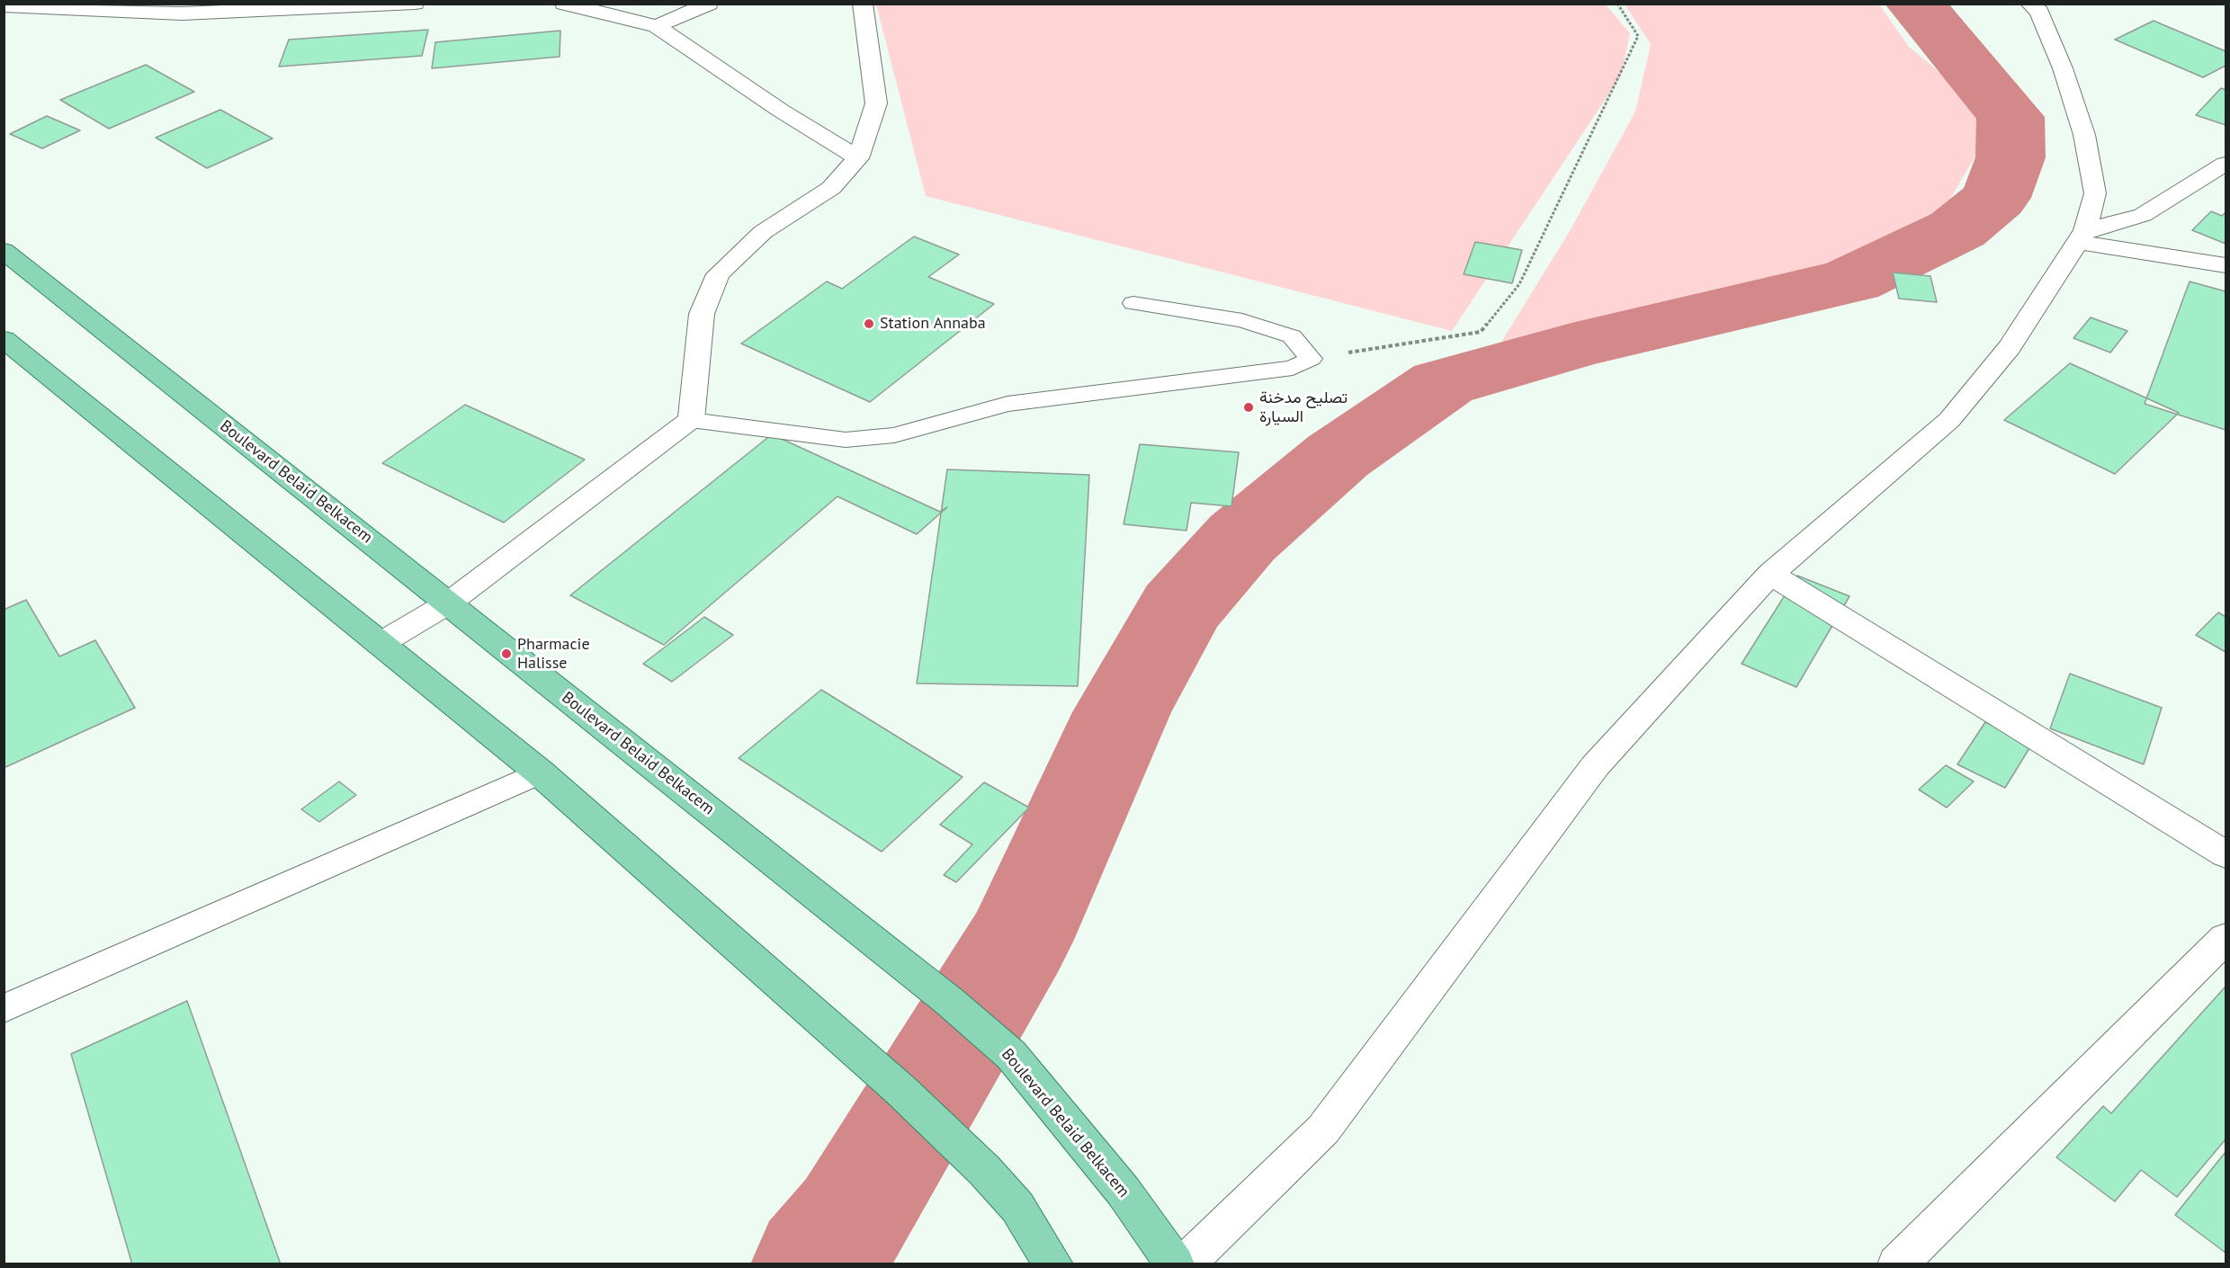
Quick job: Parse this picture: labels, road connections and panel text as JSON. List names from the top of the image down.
{
  "streets": {
    "main road": ["Boulevard Belaid Belkacem"]
  },
  "places": ["Station Annaba", "تصليح مدخنة السيارة", "Pharmacie Halisse"]
}
